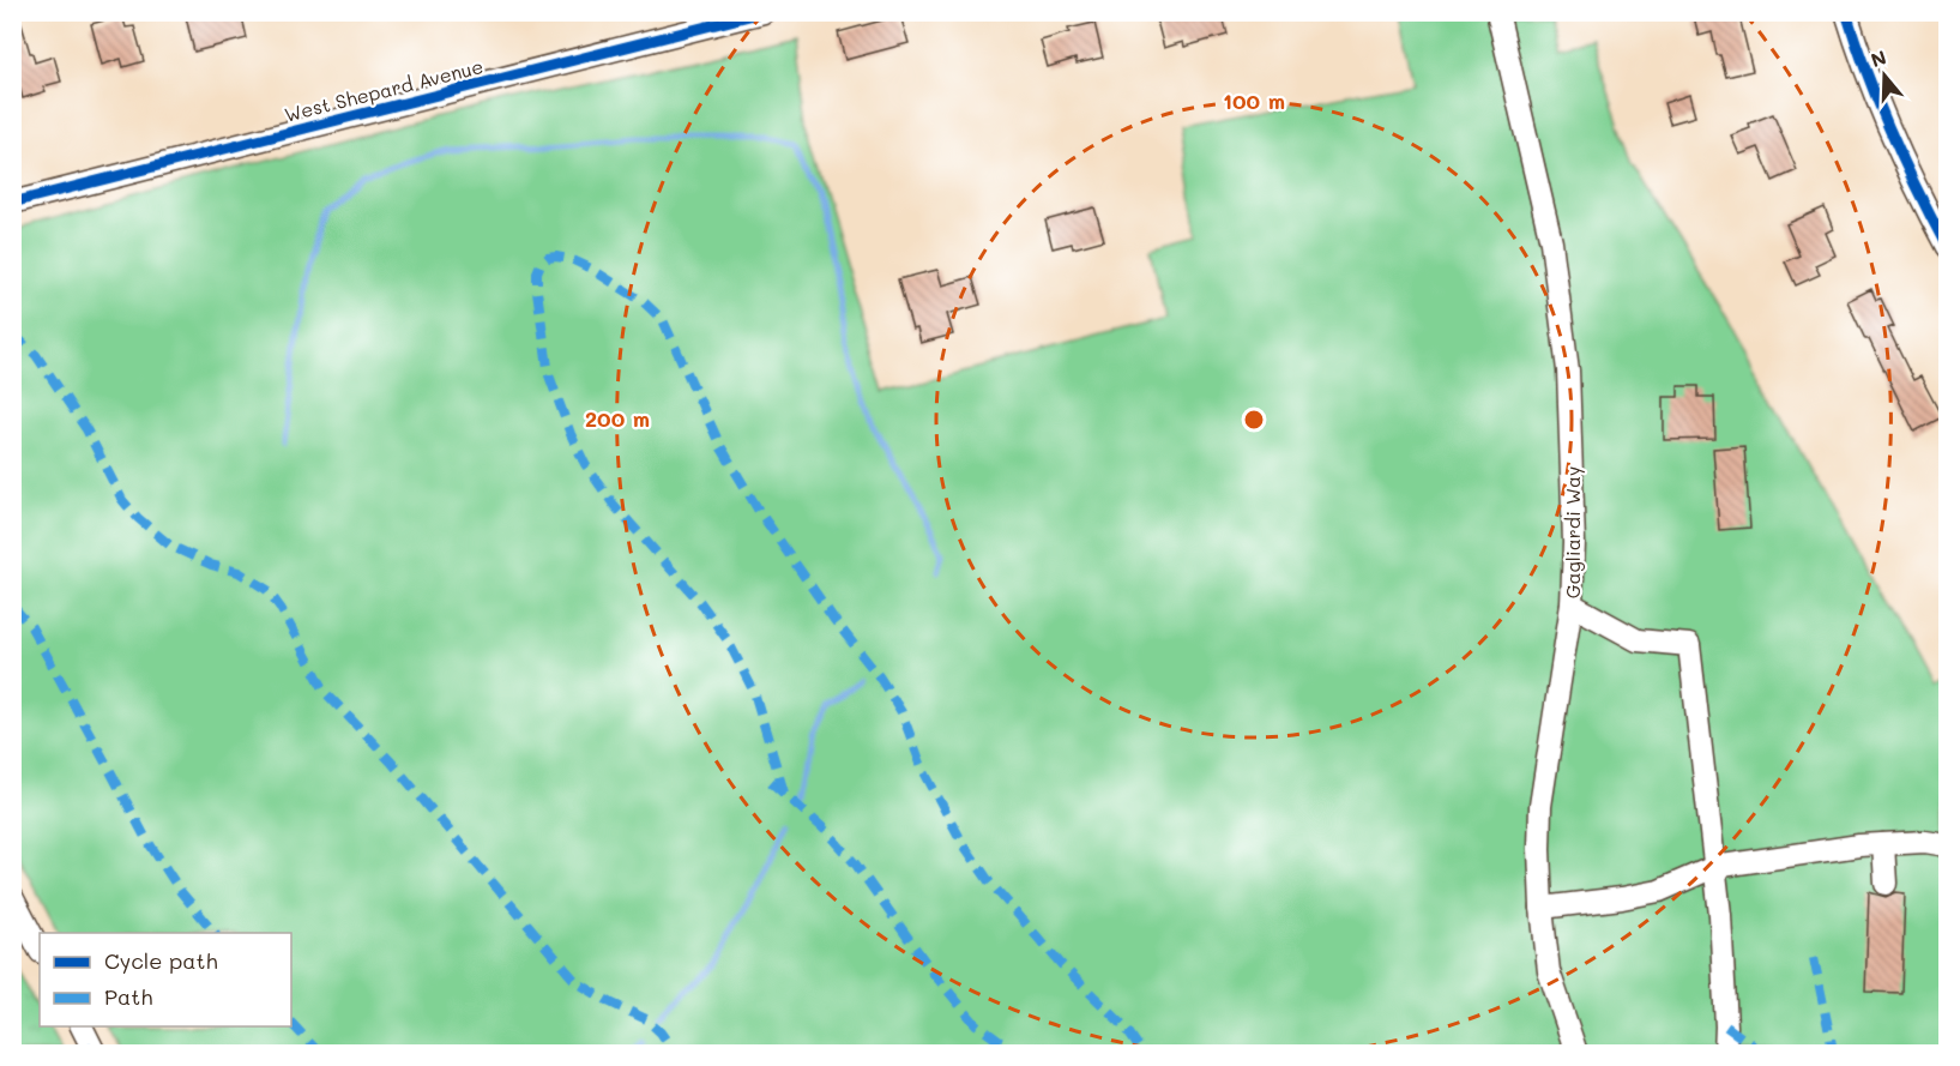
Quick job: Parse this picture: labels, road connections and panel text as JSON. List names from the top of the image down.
{
  "streets": {
    "street": ["West Shepard Avenue", "Gagliardi Way"]
  },
  "legend": ["Cycle path", "Path"],
  "north": "top",
  "rings": ["100 m", "200 m"]
}
